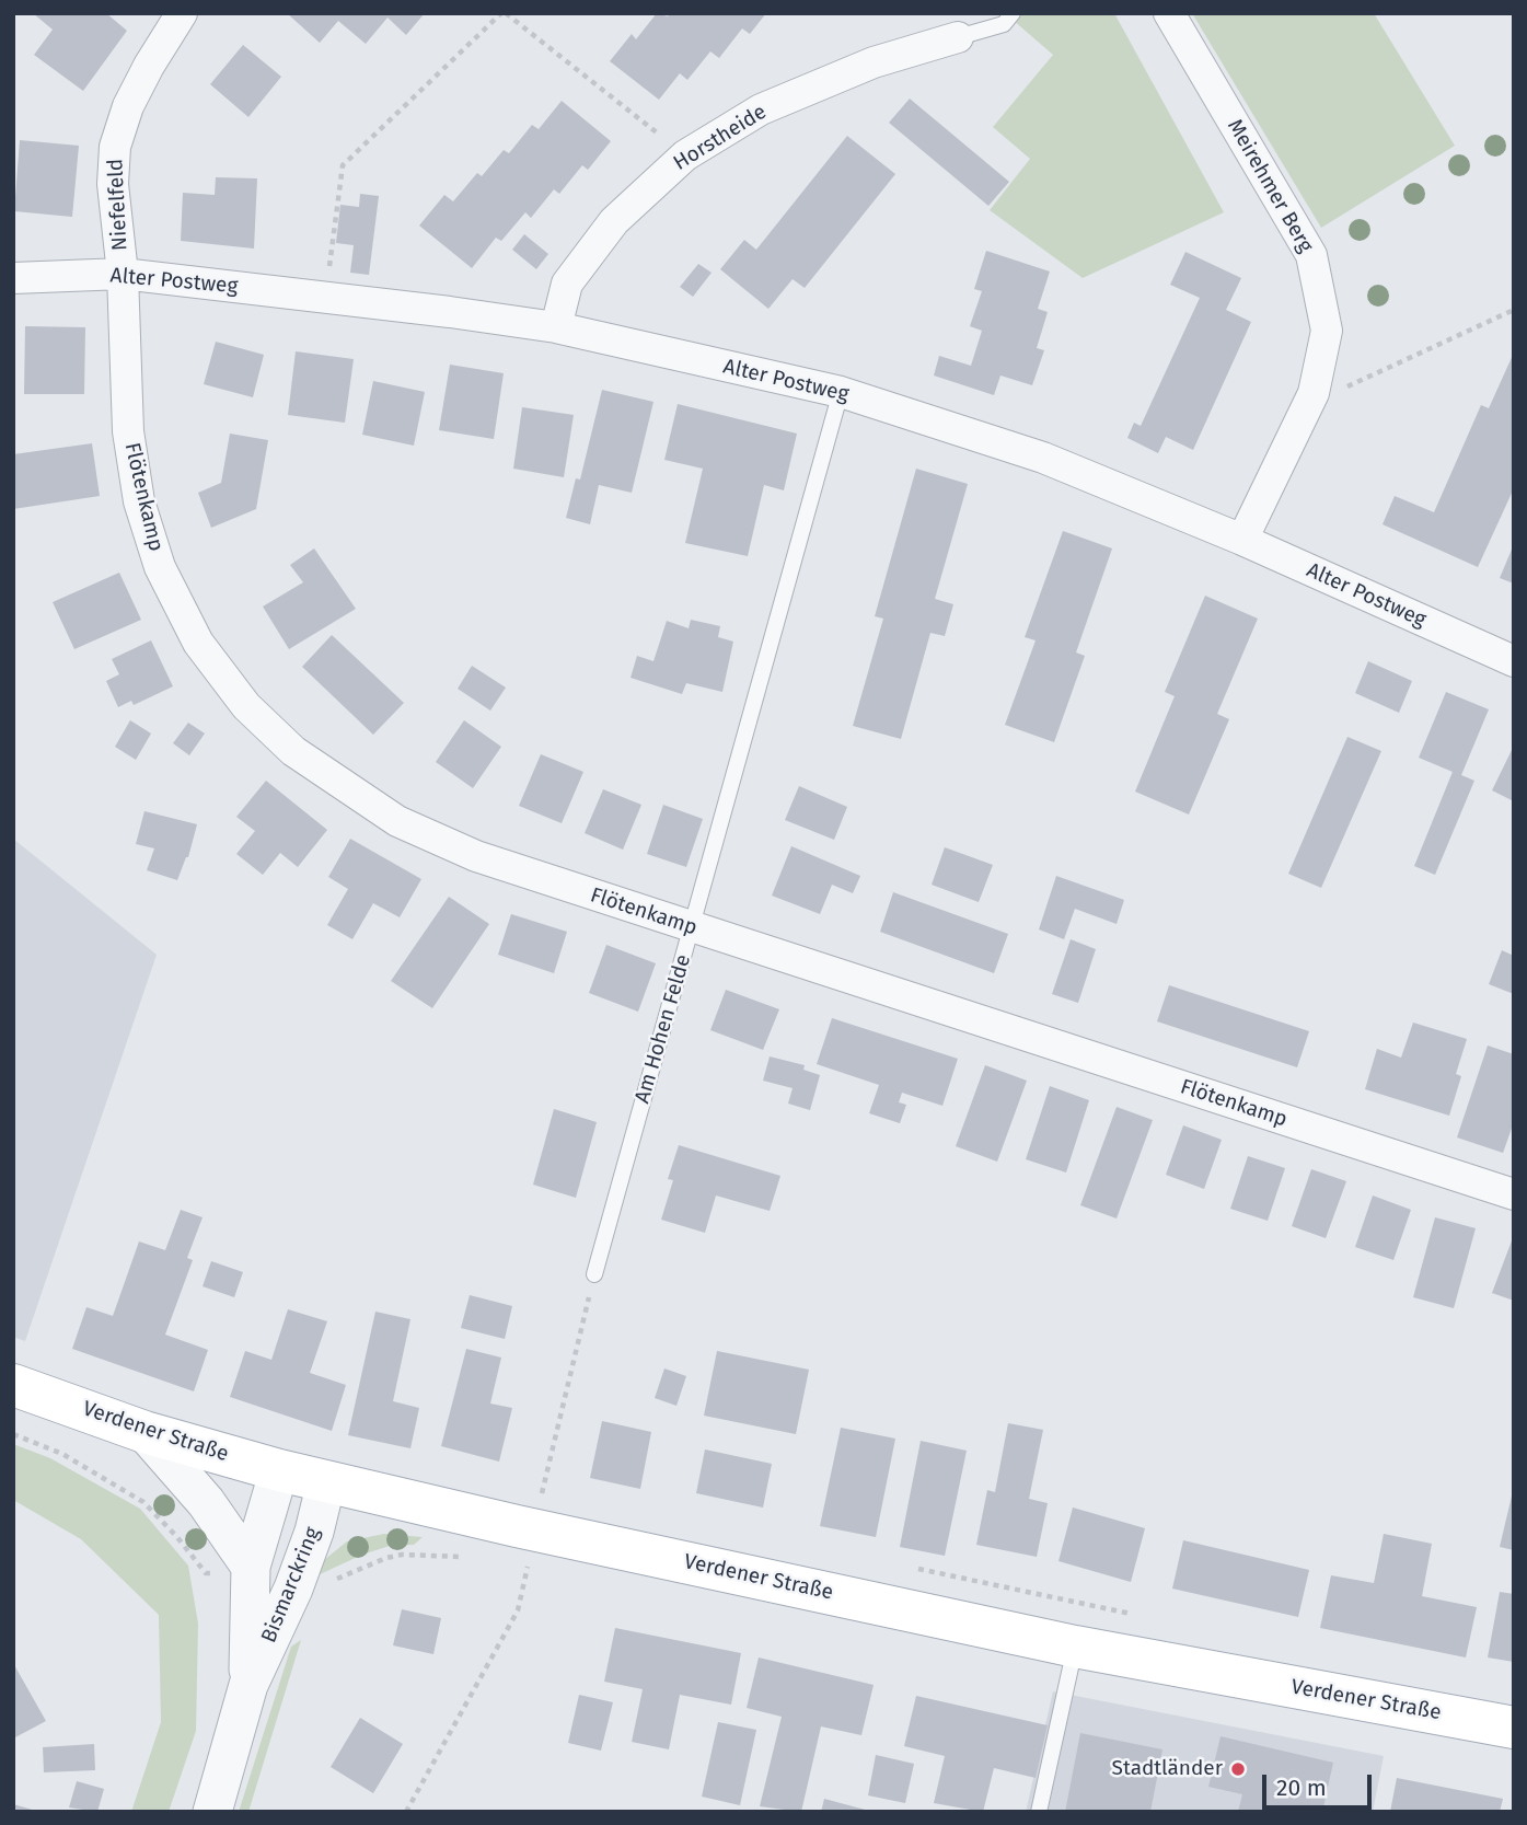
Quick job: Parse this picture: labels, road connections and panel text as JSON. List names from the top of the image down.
{
  "streets": {
    "main road": ["Verdener Straße"],
    "street": [
      "Horstheide",
      "Meirehmer Berg",
      "Niefelfeld",
      "Alter Postweg",
      "Flötenkamp",
      "Bismarckring"
    ],
    "lane": ["Am Hohen Felde"]
  },
  "crossings": [
    ["Horstheide", "Alter Postweg"],
    ["Meirehmer Berg", "Alter Postweg"],
    ["Niefelfeld", "Alter Postweg"],
    ["Niefelfeld", "Flötenkamp"],
    ["Alter Postweg", "Flötenkamp"],
    ["Alter Postweg", "Am Hohen Felde"],
    ["Flötenkamp", "Am Hohen Felde"],
    ["Verdener Straße", "Bismarckring"]
  ],
  "places": ["Stadtländer"],
  "scale_bar": "20 m"
}
